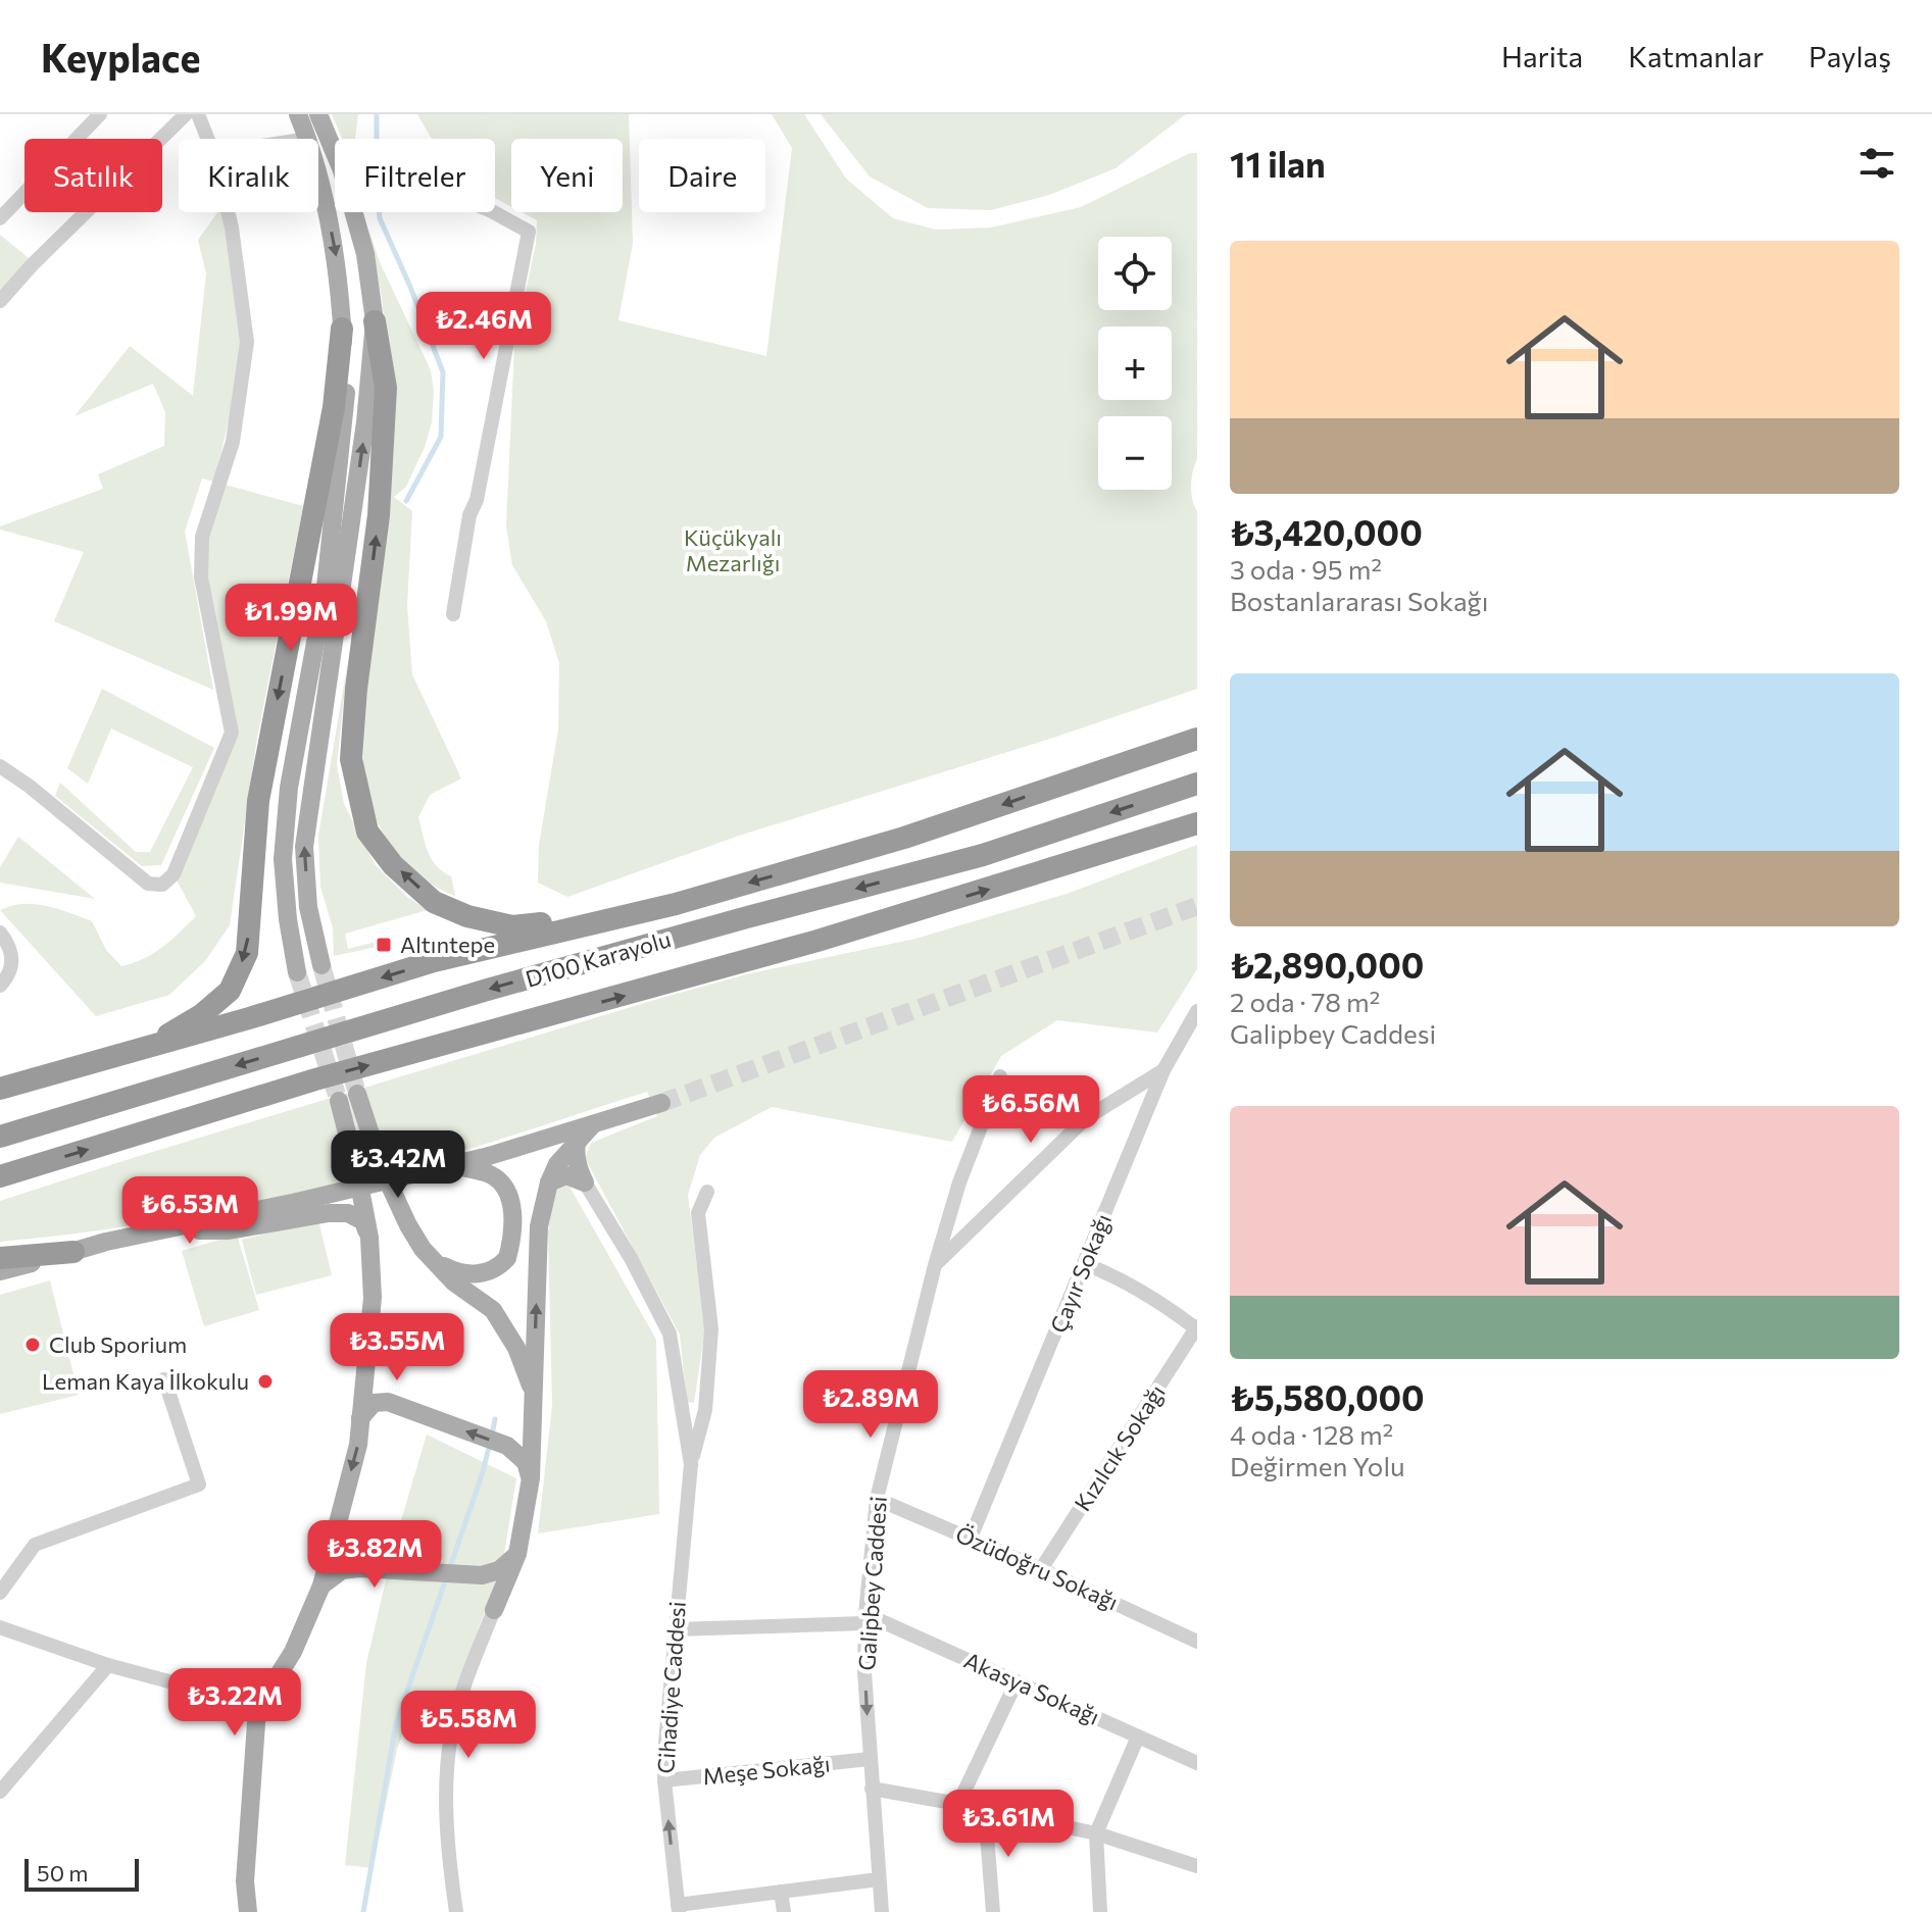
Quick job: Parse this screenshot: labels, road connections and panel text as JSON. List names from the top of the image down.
{
  "streets": {
    "highway": ["D100 Karayolu"],
    "street": [
      "Çayır Sokağı",
      "Kızılcık Sokağı",
      "Özüdoğru Sokağı",
      "Galipbey Caddesi",
      "Cihadiye Caddesi",
      "Akasya Sokağı",
      "Meşe Sokağı"
    ]
  },
  "crossings": [
    ["Çayır Sokağı", "Özüdoğru Sokağı"],
    ["Kızılcık Sokağı", "Özüdoğru Sokağı"],
    ["Özüdoğru Sokağı", "Galipbey Caddesi"],
    ["Galipbey Caddesi", "Akasya Sokağı"],
    ["Galipbey Caddesi", "Meşe Sokağı"],
    ["Cihadiye Caddesi", "Meşe Sokağı"]
  ],
  "parks": ["Küçükyalı Mezarlığı"],
  "places": {
    "transit": ["Altıntepe"],
    "other": ["Club Sporium", "Leman Kaya İlkokulu"]
  },
  "scale_bar": "50 m",
  "page": {
    "header": "Keyplace",
    "nav": ["Harita", "Katmanlar", "Paylaş"],
    "heading": "11 ilan",
    "chip": [
      "Satılık",
      "Kiralık",
      "Filtreler",
      "Yeni",
      "Daire"
    ],
    "list": [
      {
        "name": "₺3,420,000",
        "note": "3 oda · 95 m² · Bostanlararası Sokağı"
      },
      {
        "name": "₺2,890,000",
        "note": "2 oda · 78 m² · Galipbey Caddesi"
      },
      {
        "name": "₺5,580,000",
        "note": "4 oda · 128 m² · Değirmen Yolu"
      }
    ],
    "map_buttons": ["+", "−"],
    "price": [
      "₺2.46M",
      "₺1.99M",
      "₺6.56M",
      "₺3.42M",
      "₺6.53M",
      "₺3.55M",
      "₺2.89M",
      "₺3.82M",
      "₺3.22M",
      "₺5.58M",
      "₺3.61M"
    ],
    "scale": "50 m"
  }
}
